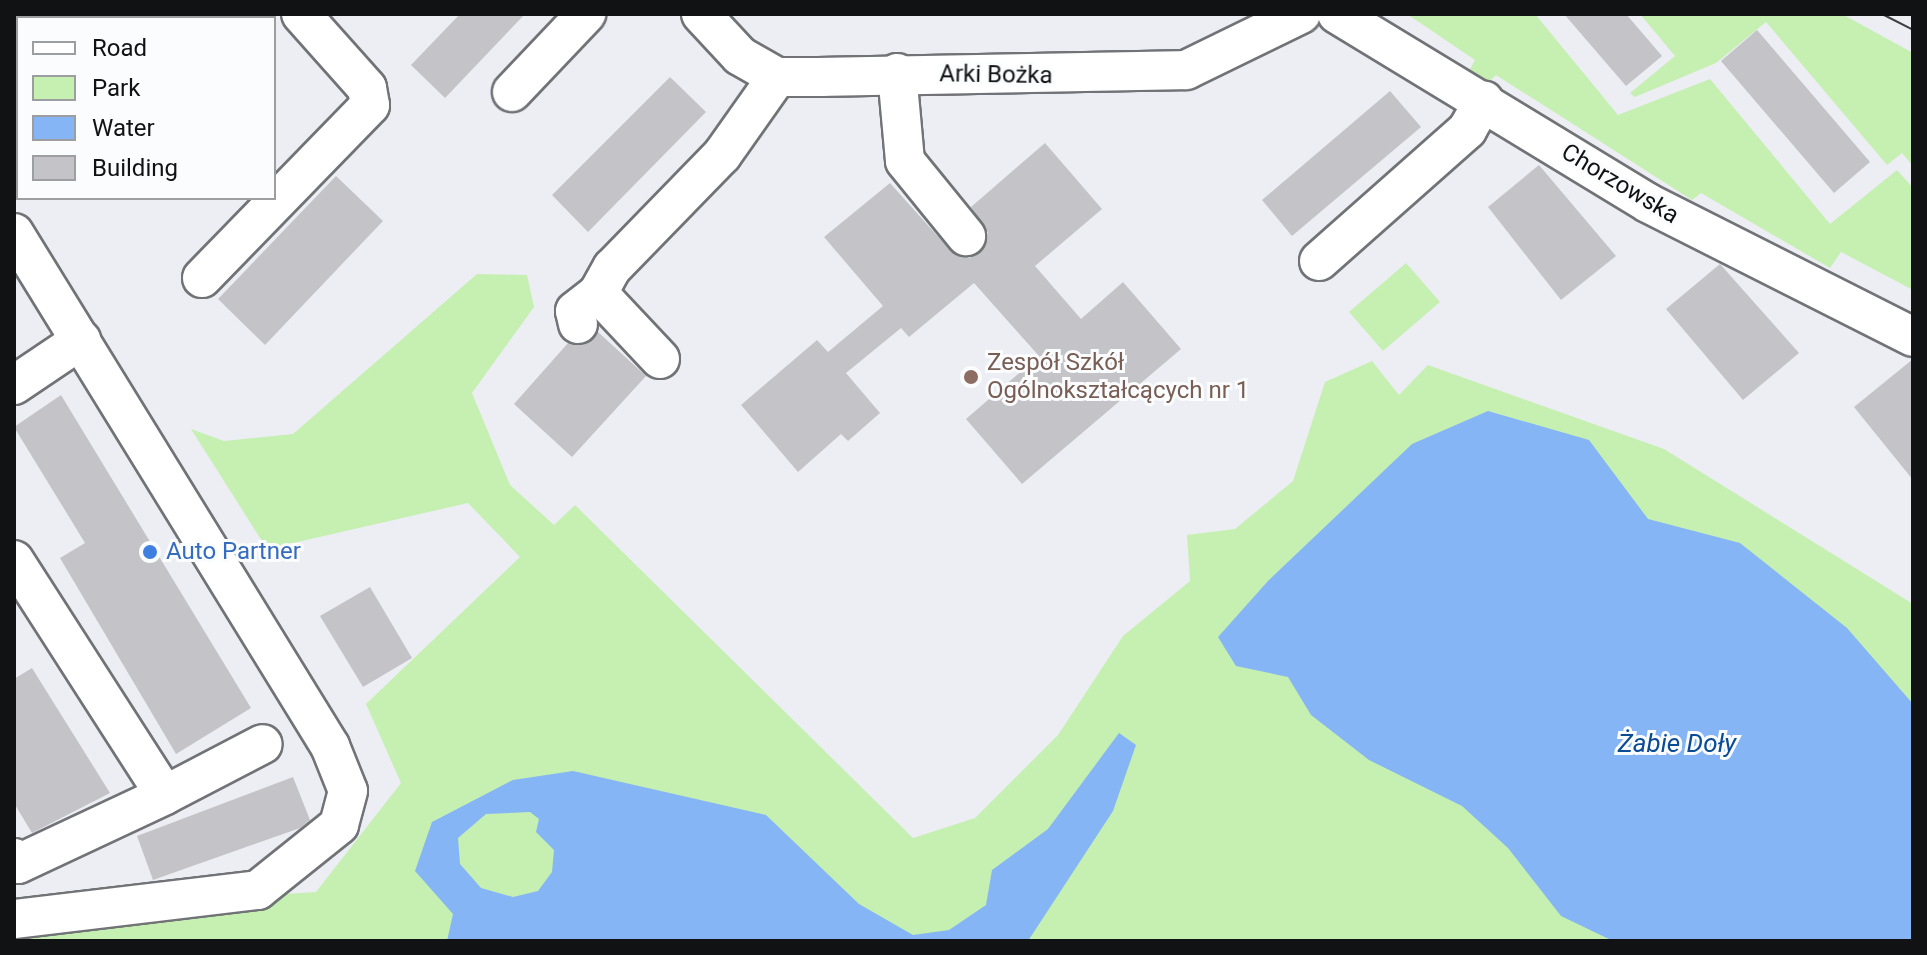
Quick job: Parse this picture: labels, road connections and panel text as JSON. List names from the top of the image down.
{
  "streets": {
    "street": ["Arki Bożka", "Chorzowska"]
  },
  "water": ["Żabie Doły"],
  "places": ["Zespół Szkół Ogólnokształcących nr 1", "Auto Partner"],
  "legend": [
    "Road",
    "Park",
    "Water",
    "Building"
  ]
}
